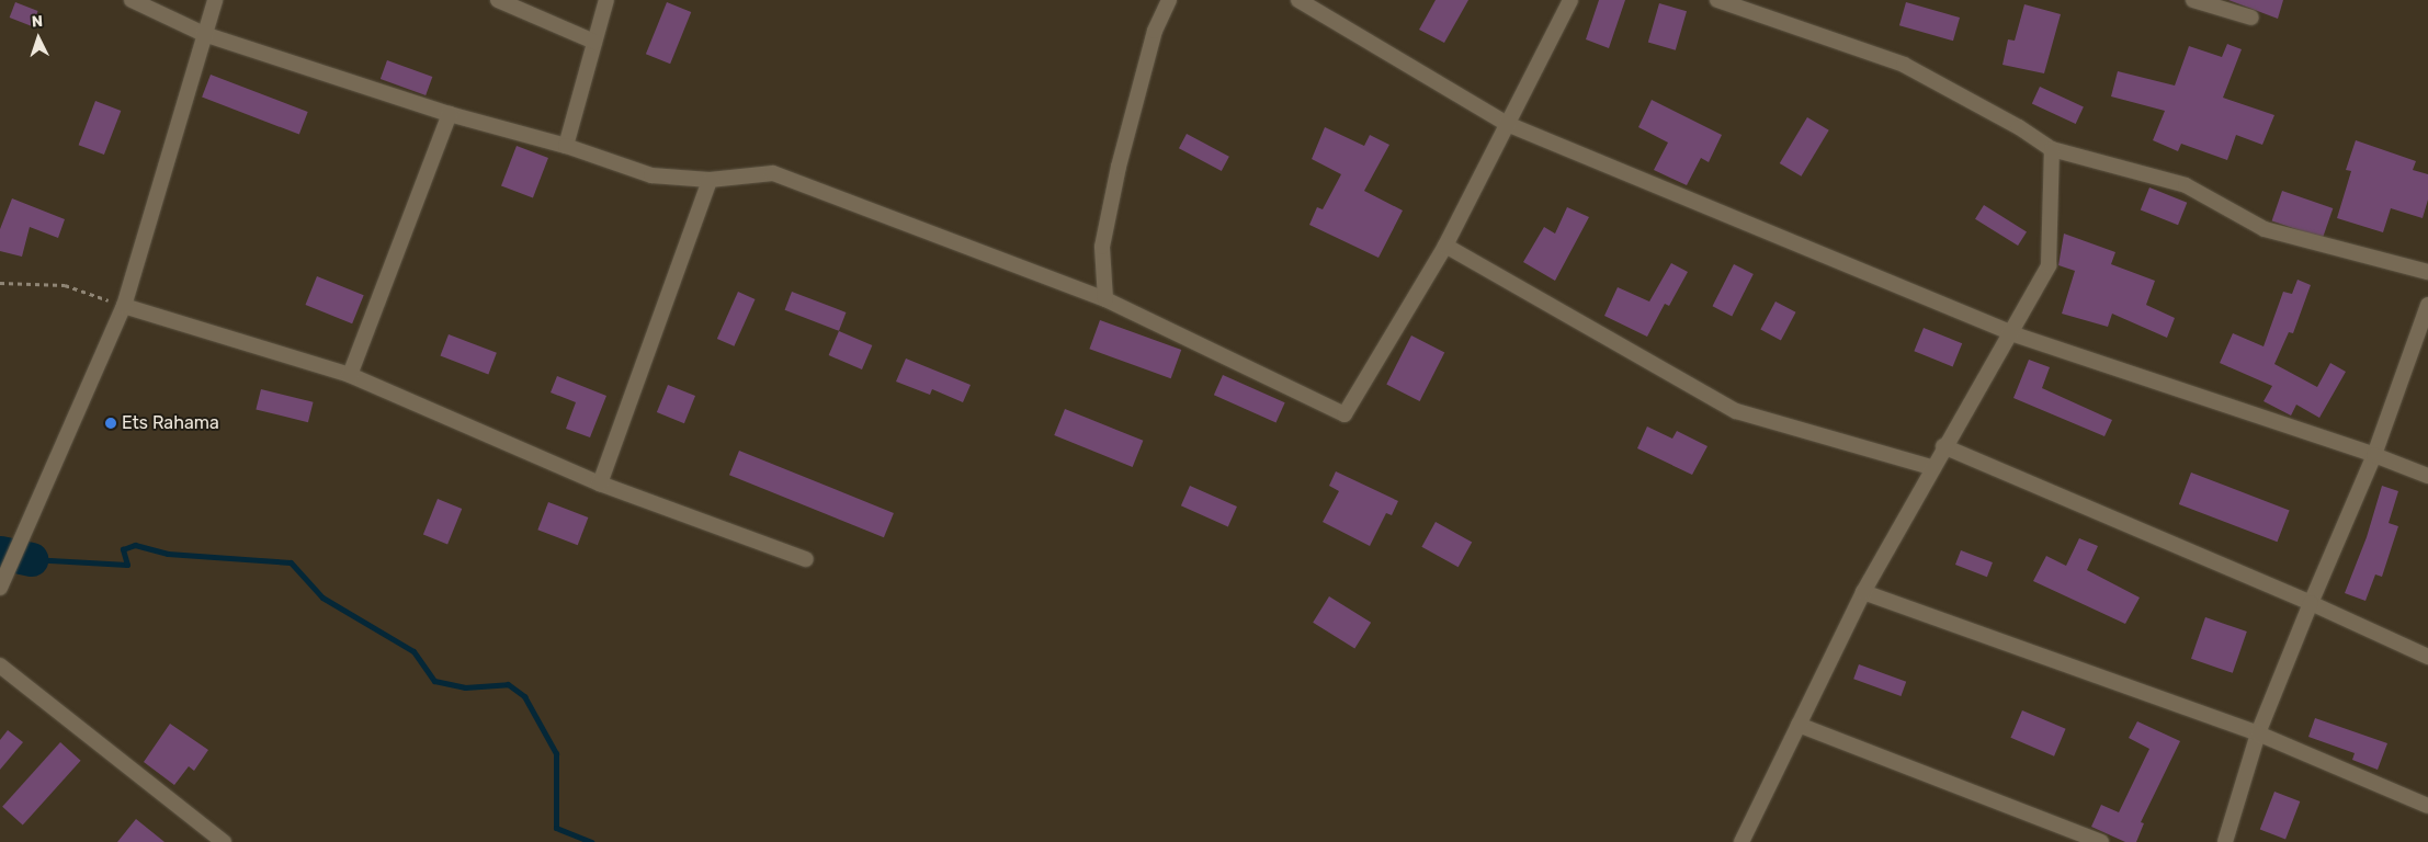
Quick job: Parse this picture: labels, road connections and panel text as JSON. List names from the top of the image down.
{
  "places": ["Ets Rahama"],
  "north": "top"
}
